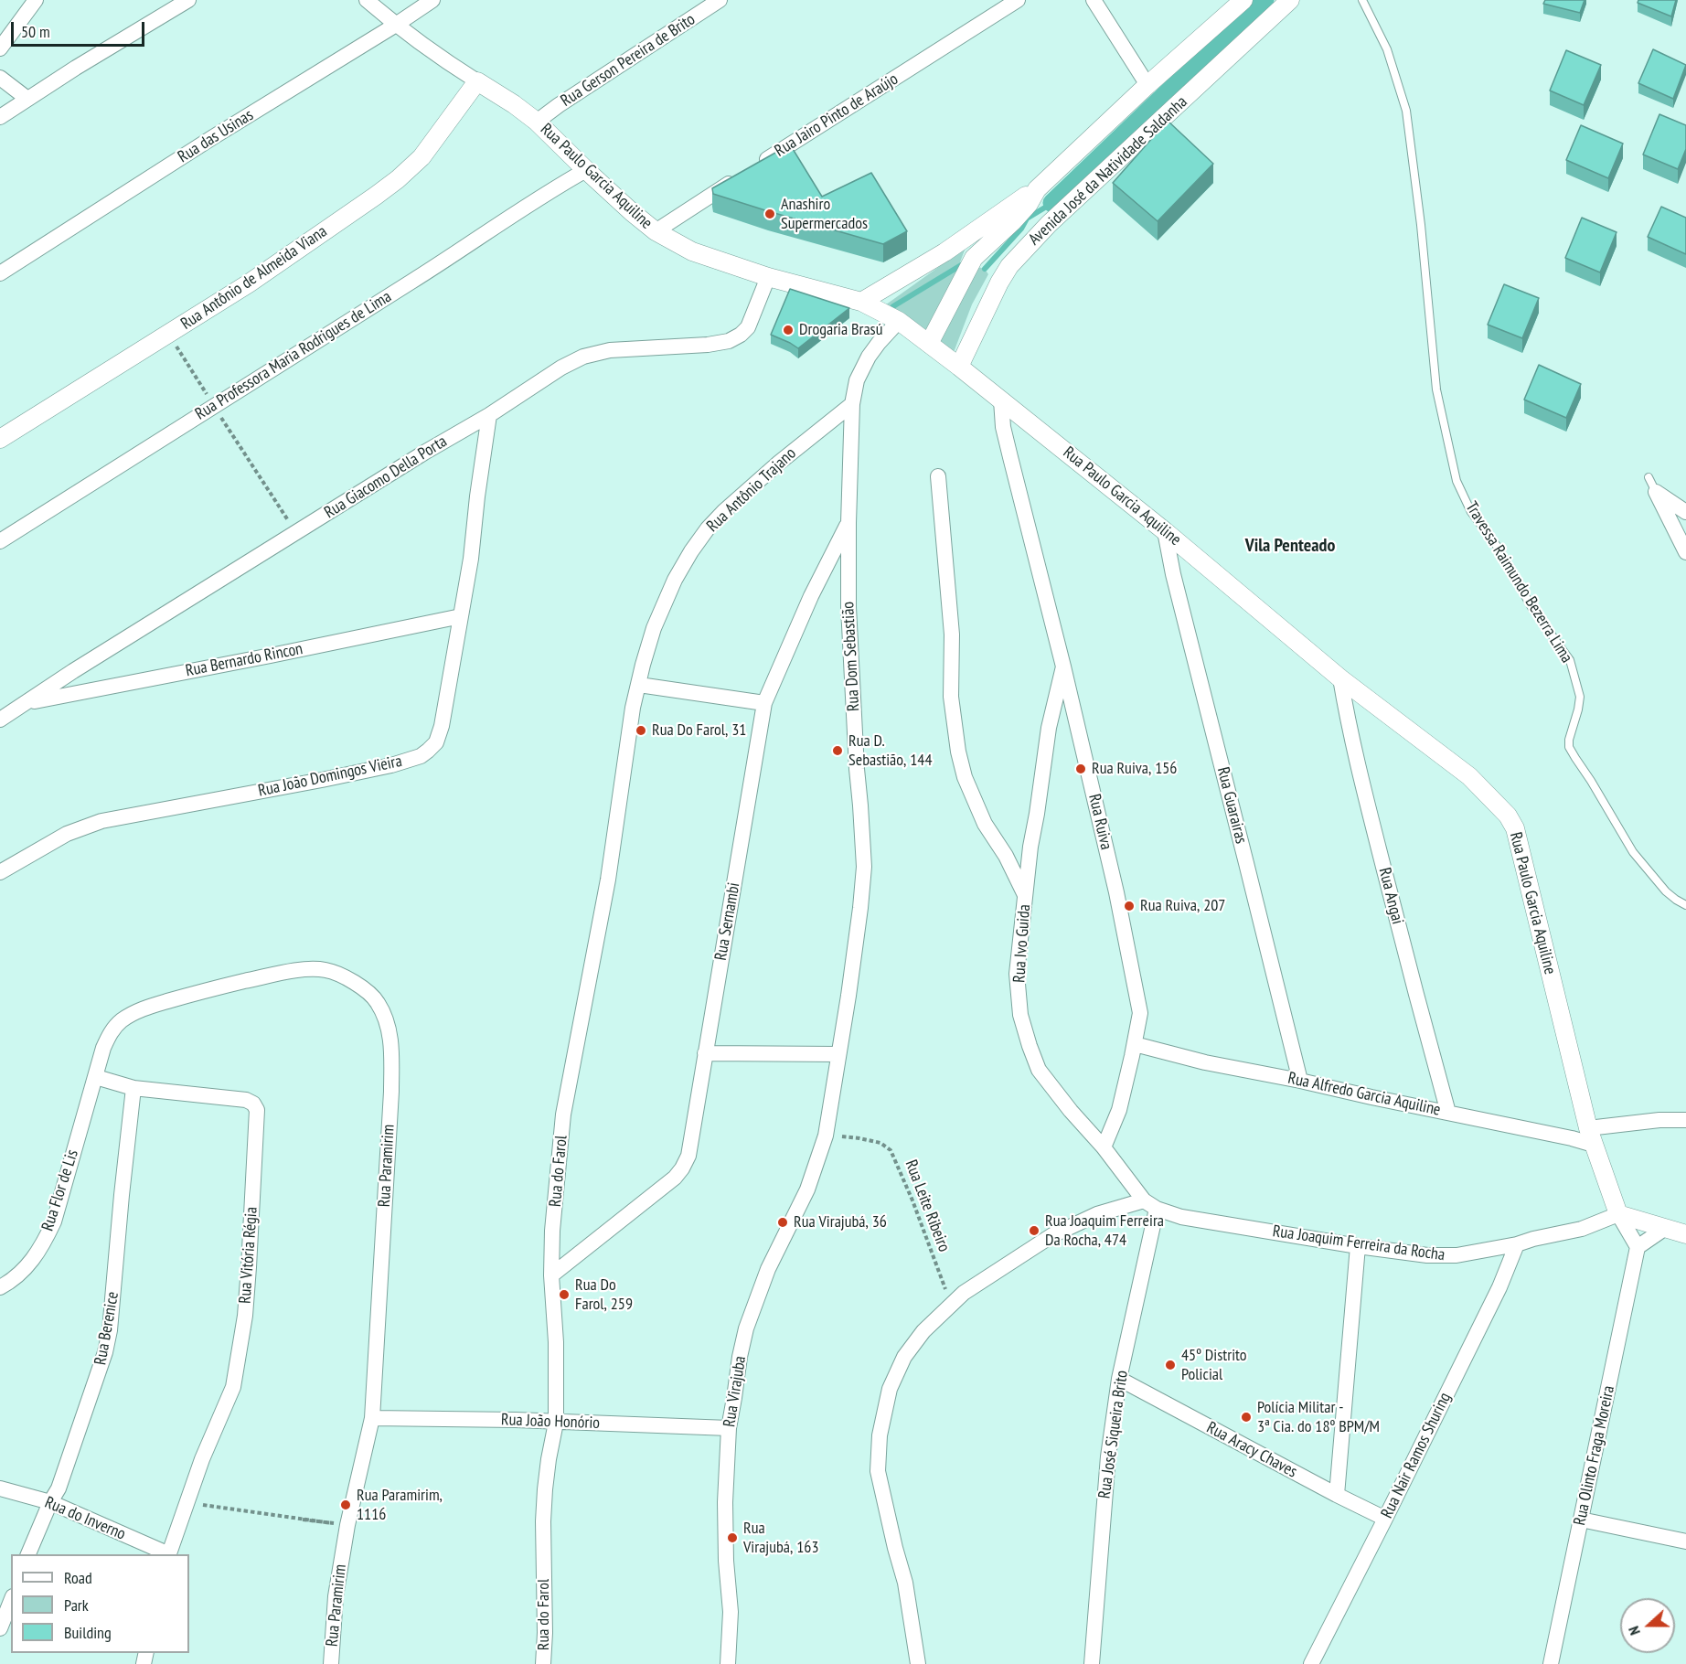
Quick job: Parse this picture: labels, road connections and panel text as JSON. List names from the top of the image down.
{
  "streets": {
    "street": [
      "Rua Gerson Pereira de Brito",
      "Rua Jairo Pinto de Araújo",
      "Rua das Usinas",
      "Avenida José da Natividade Saldanha",
      "Rua Paulo Garcia Aquiline",
      "Rua Antônio de Almeida Viana",
      "Rua Professora Maria Rodrigues de Lima",
      "Rua Giacomo Della Porta",
      "Rua Antônio Trajano",
      "Rua Dom Sebastião",
      "Rua Bernardo Rincon",
      "Rua João Domingos Vieira",
      "Rua Guarairas",
      "Rua Ruiva",
      "Rua Angai",
      "Rua Sernambi",
      "Rua Ivo Guida",
      "Rua Alfredo Garcia Aquiline",
      "Rua Paramirim",
      "Rua do Farol",
      "Rua Flor de Lis",
      "Rua Joaquim Ferreira da Rocha",
      "Rua Vitória Régia",
      "Rua Berenice",
      "Rua Virajuba",
      "Rua João Honório",
      "Rua José Siqueira Brito",
      "Rua Aracy Chaves",
      "Rua Nair Ramos Shuring",
      "Rua Olinto Fraga Moreira",
      "Rua do Inverno"
    ],
    "lane": ["Travessa Raimundo Bezerra Lima"],
    "path": ["Rua Leite Ribeiro"]
  },
  "crossings": [
    ["Rua Gerson Pereira de Brito", "Rua Paulo Garcia Aquiline"],
    ["Rua das Usinas", "Rua Paulo Garcia Aquiline"],
    ["Avenida José da Natividade Saldanha", "Rua Paulo Garcia Aquiline"],
    ["Rua Paulo Garcia Aquiline", "Rua Antônio de Almeida Viana"],
    ["Rua Paulo Garcia Aquiline", "Rua Professora Maria Rodrigues de Lima"],
    ["Rua Paulo Garcia Aquiline", "Rua Giacomo Della Porta"],
    ["Rua Paulo Garcia Aquiline", "Rua Dom Sebastião"],
    ["Rua Paulo Garcia Aquiline", "Rua Guarairas"],
    ["Rua Paulo Garcia Aquiline", "Rua Ruiva"],
    ["Rua Paulo Garcia Aquiline", "Rua Angai"],
    ["Rua Paulo Garcia Aquiline", "Rua Alfredo Garcia Aquiline"],
    ["Rua Paulo Garcia Aquiline", "Rua Joaquim Ferreira da Rocha"],
    ["Rua Giacomo Della Porta", "Rua Bernardo Rincon"],
    ["Rua Giacomo Della Porta", "Rua João Domingos Vieira"],
    ["Rua Antônio Trajano", "Rua Dom Sebastião"],
    ["Rua Antônio Trajano", "Rua do Farol"],
    ["Rua Dom Sebastião", "Rua Sernambi"],
    ["Rua Dom Sebastião", "Rua Leite Ribeiro"],
    ["Rua Dom Sebastião", "Rua Virajuba"],
    ["Rua Bernardo Rincon", "Rua João Domingos Vieira"],
    ["Rua Guarairas", "Rua Alfredo Garcia Aquiline"],
    ["Rua Ruiva", "Rua Ivo Guida"],
    ["Rua Ruiva", "Rua Alfredo Garcia Aquiline"],
    ["Rua Angai", "Rua Alfredo Garcia Aquiline"],
    ["Rua Sernambi", "Rua do Farol"],
    ["Rua Ivo Guida", "Rua Joaquim Ferreira da Rocha"],
    ["Rua Ivo Guida", "Rua José Siqueira Brito"],
    ["Rua Paramirim", "Rua Flor de Lis"],
    ["Rua Paramirim", "Rua Vitória Régia"],
    ["Rua Paramirim", "Rua João Honório"],
    ["Rua do Farol", "Rua João Honório"],
    ["Rua Flor de Lis", "Rua Vitória Régia"],
    ["Rua Leite Ribeiro", "Rua Virajuba"],
    ["Rua Joaquim Ferreira da Rocha", "Rua José Siqueira Brito"],
    ["Rua Joaquim Ferreira da Rocha", "Rua Nair Ramos Shuring"],
    ["Rua Vitória Régia", "Rua Berenice"],
    ["Rua Vitória Régia", "Rua do Inverno"],
    ["Rua Berenice", "Rua do Inverno"],
    ["Rua Virajuba", "Rua João Honório"],
    ["Rua José Siqueira Brito", "Rua Aracy Chaves"],
    ["Rua Aracy Chaves", "Rua Nair Ramos Shuring"]
  ],
  "districts": ["Vila Penteado"],
  "places": [
    "Anashiro Supermercados",
    "Drogaria Brasú",
    "Rua Do Farol, 31",
    "Rua D. Sebastião, 144",
    "Rua Ruiva, 156",
    "Rua Ruiva, 207",
    "Rua Virajubá, 36",
    "Rua Joaquim Ferreira Da Rocha, 474",
    "Rua Do Farol, 259",
    "45º Distrito Policial",
    "Polícia Militar - 3ª Cia. do 18º BPM/M",
    "Rua Paramirim, 1116",
    "Rua Virajubá, 163"
  ],
  "legend": ["Road", "Park", "Building"],
  "scale_bar": "50 m",
  "north": "left"
}
